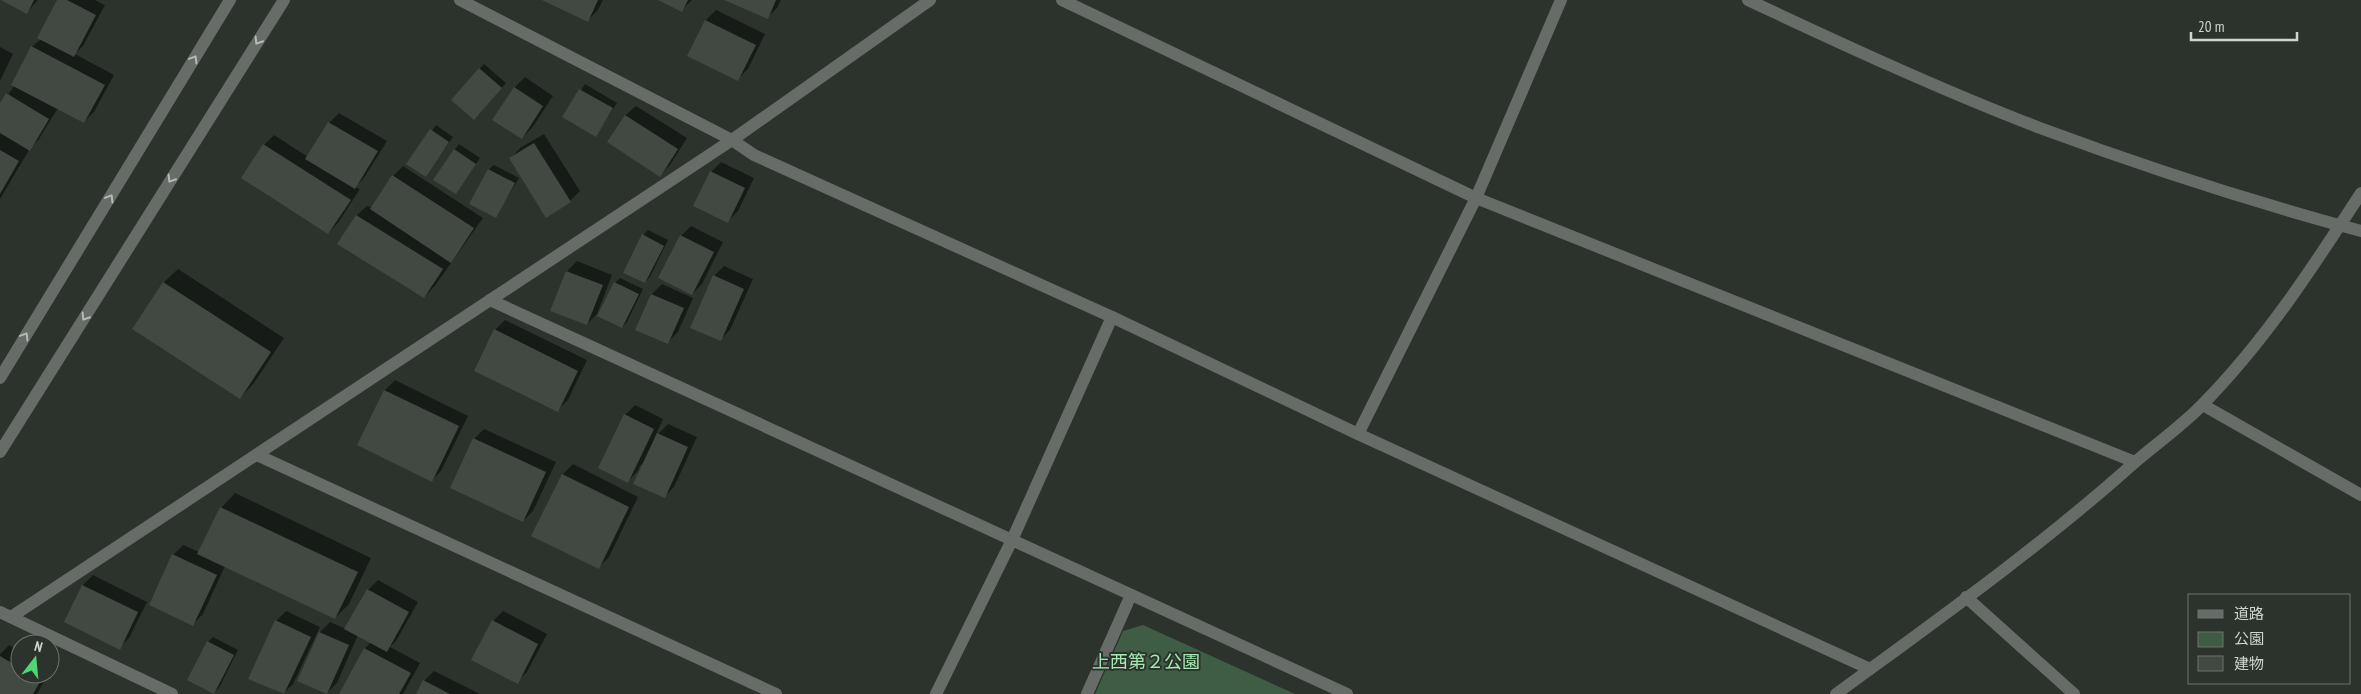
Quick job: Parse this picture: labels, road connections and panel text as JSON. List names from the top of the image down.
{
  "parks": ["上西第２公園"],
  "legend": ["道路", "公園", "建物"],
  "scale_bar": "20 m",
  "north": "top"
}
